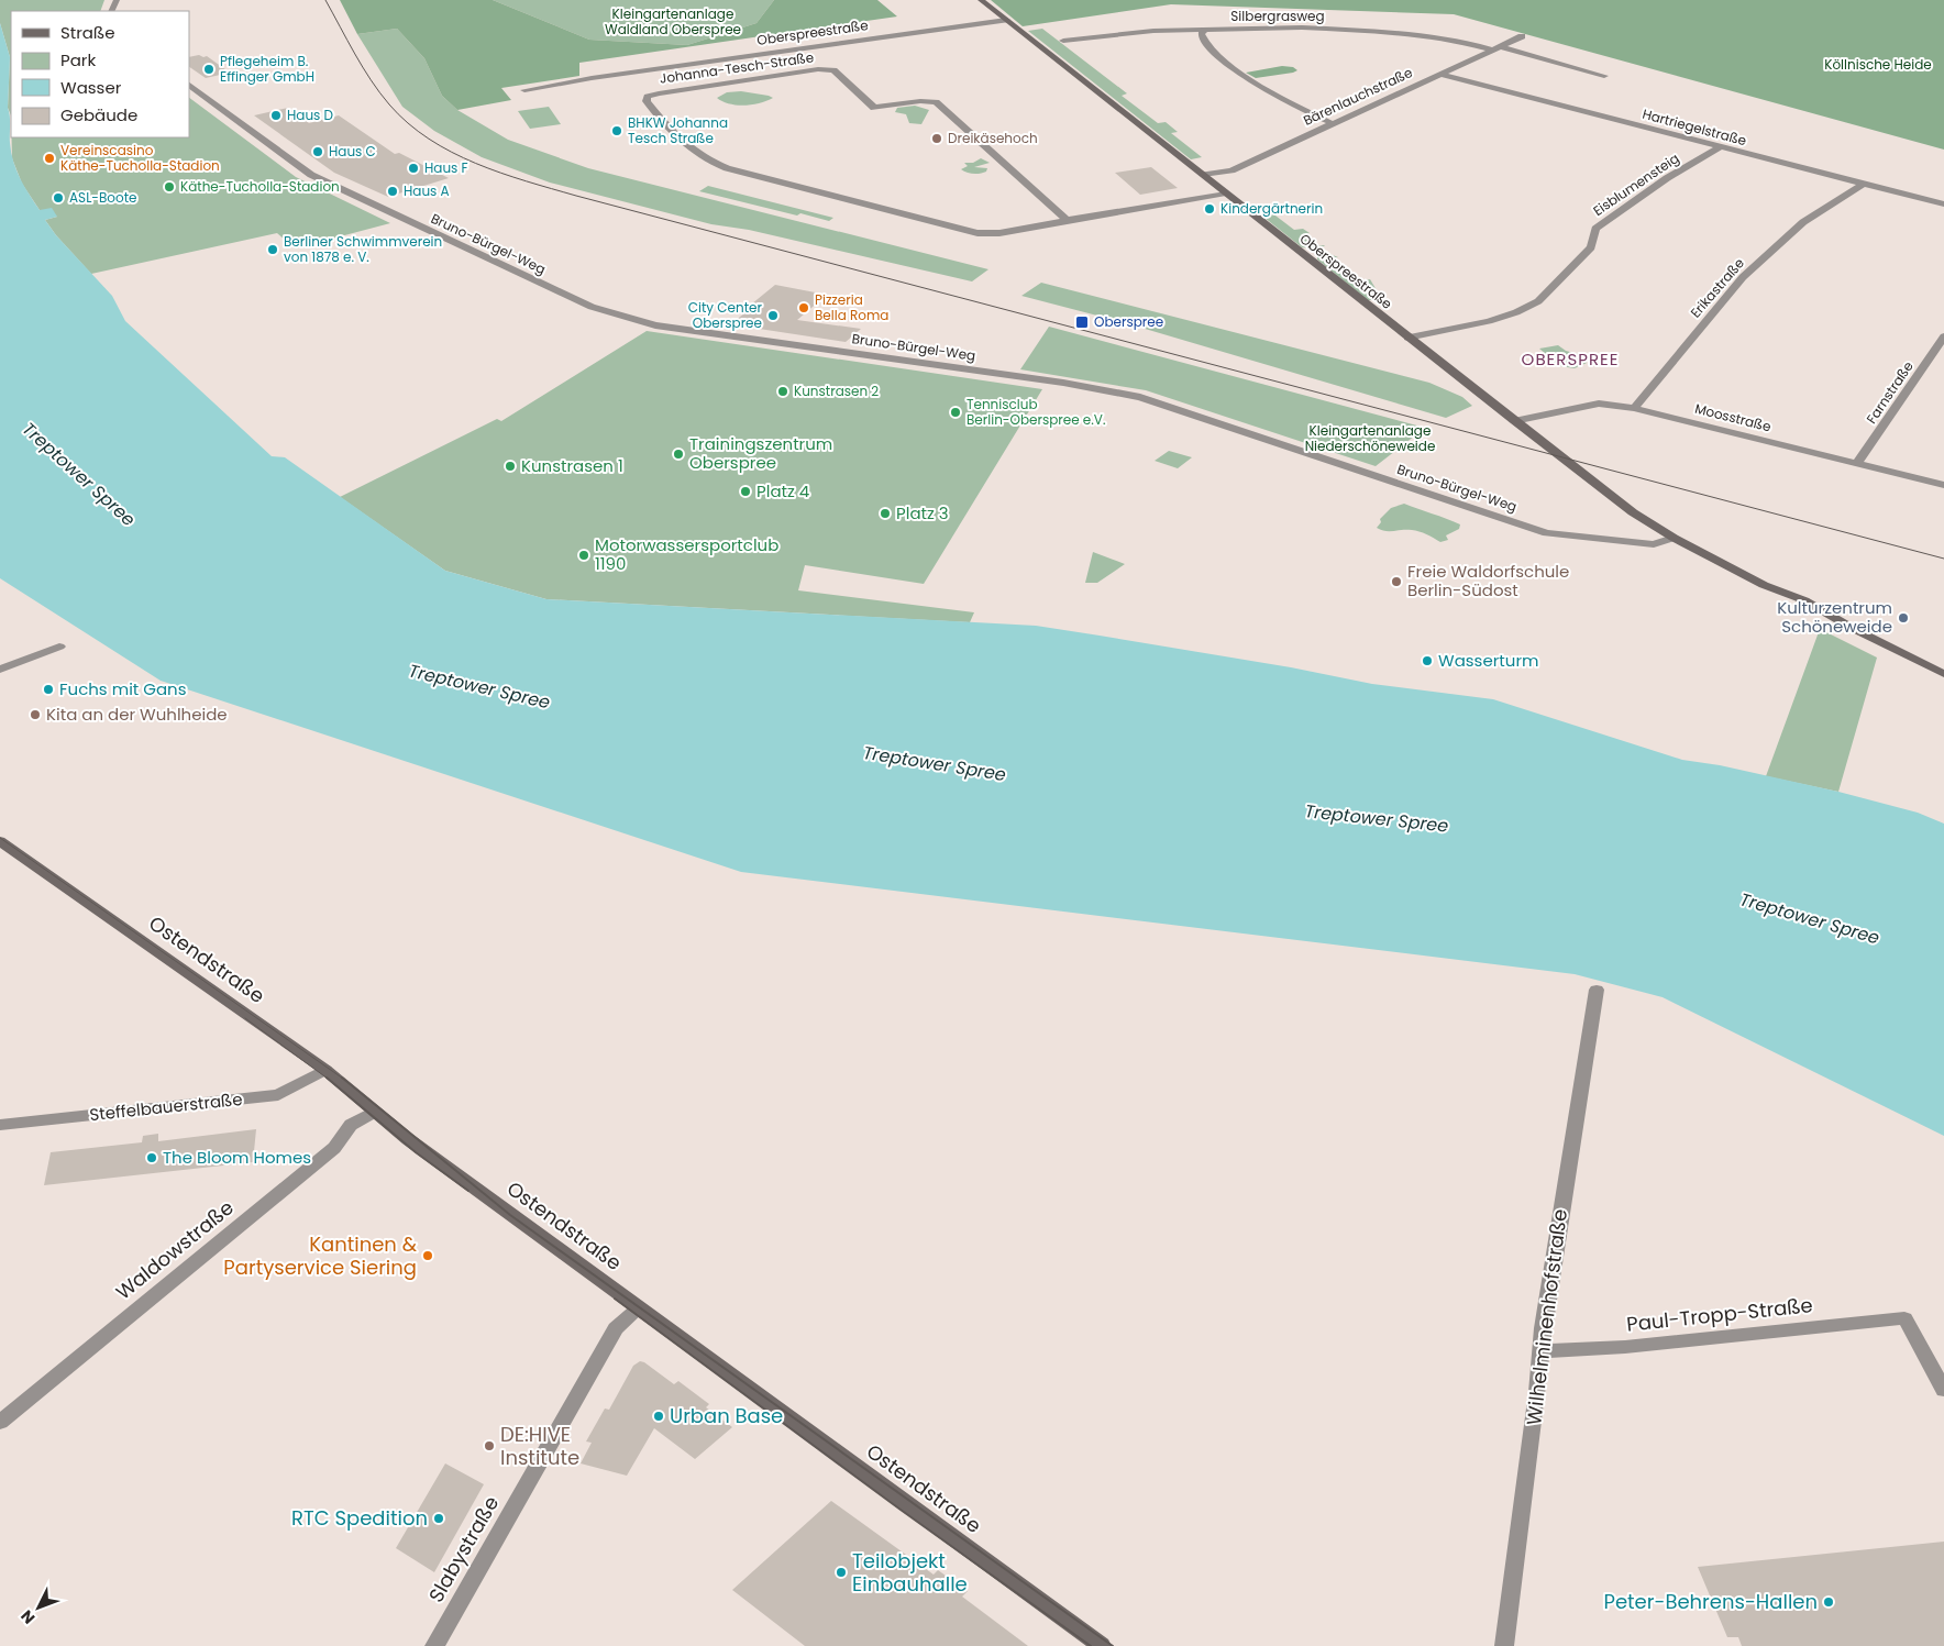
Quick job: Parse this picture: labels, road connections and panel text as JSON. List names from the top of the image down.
{
  "streets": {
    "main road": ["Oberspreestraße", "Ostendstraße"],
    "street": [
      "Silbergrasweg",
      "Johanna-Tesch-Straße",
      "Bärenlauchstraße",
      "Hartriegelstraße",
      "Eisblumensteig",
      "Bruno-Bürgel-Weg",
      "Erikastraße",
      "Farnstraße",
      "Moosstraße",
      "Steffelbauerstraße",
      "Waldowstraße",
      "Paul-Tropp-Straße",
      "Wilhelminenhofstraße",
      "Slabystraße"
    ]
  },
  "crossings": [
    ["Silbergrasweg", "Bärenlauchstraße"],
    ["Oberspreestraße", "Johanna-Tesch-Straße"],
    ["Oberspreestraße", "Bärenlauchstraße"],
    ["Oberspreestraße", "Eisblumensteig"],
    ["Oberspreestraße", "Bruno-Bürgel-Weg"],
    ["Oberspreestraße", "Moosstraße"],
    ["Bärenlauchstraße", "Hartriegelstraße"],
    ["Hartriegelstraße", "Eisblumensteig"],
    ["Hartriegelstraße", "Erikastraße"],
    ["Erikastraße", "Moosstraße"],
    ["Farnstraße", "Moosstraße"],
    ["Ostendstraße", "Steffelbauerstraße"],
    ["Ostendstraße", "Waldowstraße"],
    ["Ostendstraße", "Slabystraße"],
    ["Paul-Tropp-Straße", "Wilhelminenhofstraße"]
  ],
  "districts": ["OBERSPREE"],
  "water": ["Treptower Spree"],
  "parks": ["Kleingartenanlage Waldland Oberspree", "Köllnische Heide", "Kleingartenanlage Niederschöneweide"],
  "places": {
    "other": [
      "Pflegeheim B. Effinger GmbH",
      "Haus D",
      "BHKW Johanna Tesch Straße",
      "Dreikäsehoch",
      "Haus C",
      "Vereinscasino Käthe-Tucholla-Stadion",
      "Haus F",
      "Käthe-Tucholla-Stadion",
      "Haus A",
      "ASL-Boote",
      "Kindergärtnerin",
      "Berliner Schwimmverein von 1878 e. V.",
      "Pizzeria Bella Roma",
      "City Center Oberspree",
      "Kunstrasen 2",
      "Tennisclub Berlin-Oberspree e.V.",
      "Trainingszentrum Oberspree",
      "Kunstrasen 1",
      "Platz 4",
      "Platz 3",
      "Motorwassersportclub 1190",
      "Freie Waldorfschule Berlin-Südost",
      "Kulturzentrum Schöneweide",
      "Wasserturm",
      "Fuchs mit Gans",
      "Kita an der Wuhlheide",
      "The Bloom Homes",
      "Kantinen & Partyservice Siering",
      "Urban Base",
      "DE:HIVE Institute",
      "RTC Spedition",
      "Teilobjekt Einbauhalle",
      "Peter-Behrens-Hallen"
    ],
    "transit": ["Oberspree"]
  },
  "legend": [
    "Straße",
    "Park",
    "Wasser",
    "Gebäude"
  ],
  "north": "bottom left"
}
